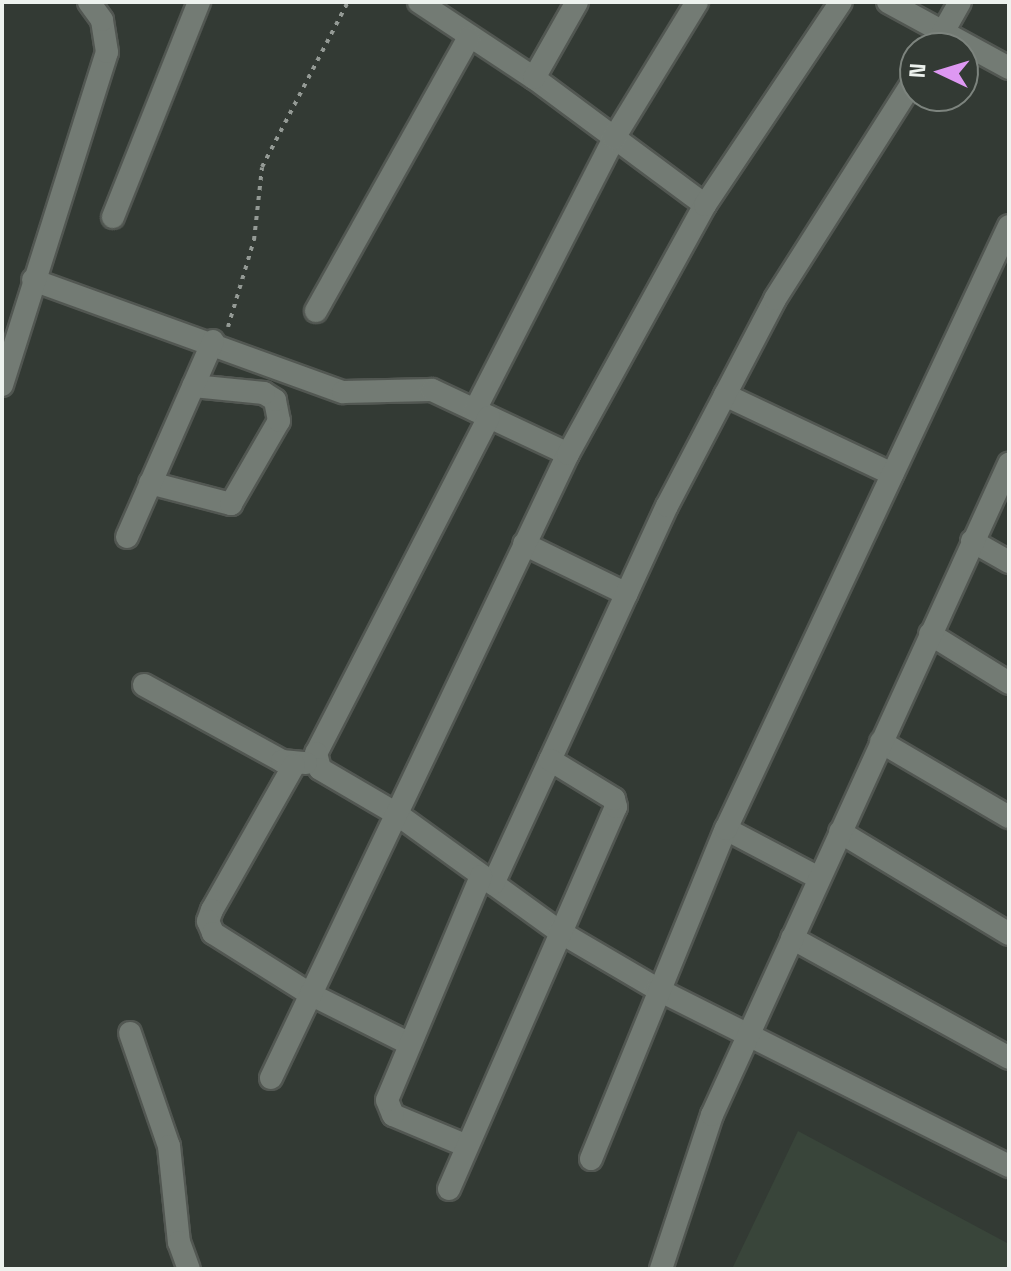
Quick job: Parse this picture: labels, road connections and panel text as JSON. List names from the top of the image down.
{
  "north": "left"
}
